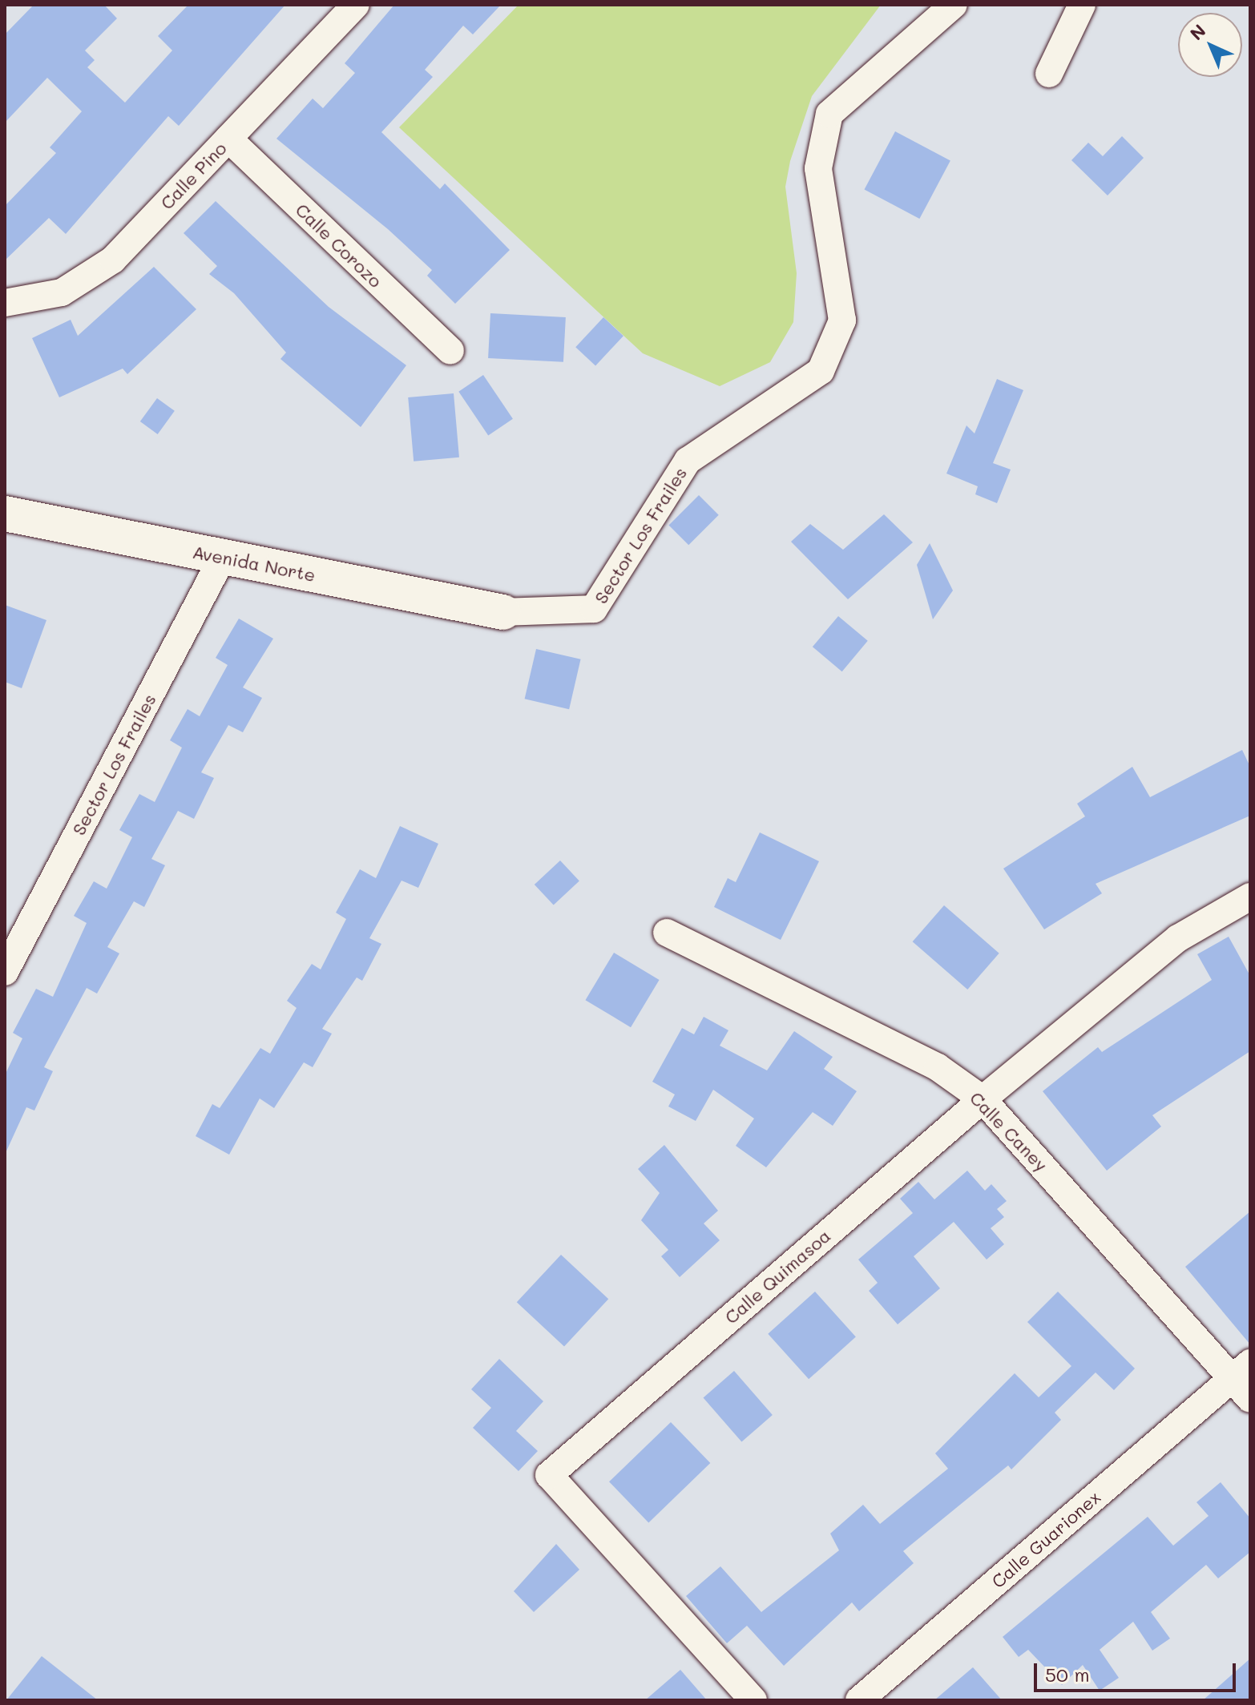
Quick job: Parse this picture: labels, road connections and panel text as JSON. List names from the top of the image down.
{
  "streets": {
    "street": [
      "Calle Pino",
      "Calle Corozo",
      "Sector Los Frailes",
      "Avenida Norte",
      "Calle Caney",
      "Calle Quimasoa",
      "Calle Guarionex"
    ]
  },
  "crossings": [
    ["Calle Pino", "Calle Corozo"],
    ["Sector Los Frailes", "Avenida Norte"],
    ["Calle Caney", "Calle Quimasoa"],
    ["Calle Caney", "Calle Guarionex"]
  ],
  "scale_bar": "50 m",
  "north": "top left"
}
